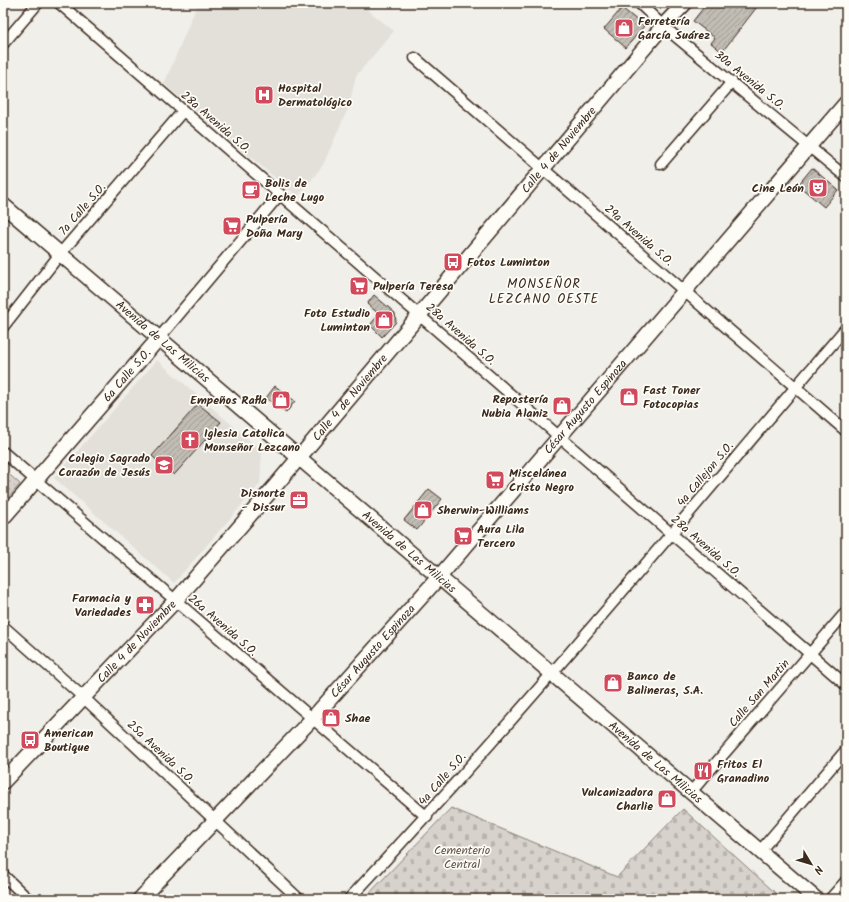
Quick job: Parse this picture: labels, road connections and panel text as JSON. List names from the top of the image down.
{
  "streets": {
    "street": [
      "30a Avenida S.O.",
      "28a Avenida S.O.",
      "Calle 4 de Noviembre",
      "7a Calle S.O.",
      "29a Avenida S.O.",
      "Avenida de Las Milicias",
      "6a Calle S.O.",
      "César Augusto Espinoza",
      "4a Callejon S.O.",
      "26a Avenida S.O.",
      "Calle San Martin",
      "25a Avenida S.O.",
      "4a Calle S.O."
    ]
  },
  "crossings": [
    ["30a Avenida S.O.", "Calle 4 de Noviembre"],
    ["30a Avenida S.O.", "César Augusto Espinoza"],
    ["28a Avenida S.O.", "Calle 4 de Noviembre"],
    ["28a Avenida S.O.", "7a Calle S.O."],
    ["28a Avenida S.O.", "6a Calle S.O."],
    ["28a Avenida S.O.", "César Augusto Espinoza"],
    ["28a Avenida S.O.", "4a Callejon S.O."],
    ["28a Avenida S.O.", "Calle San Martin"],
    ["Calle 4 de Noviembre", "29a Avenida S.O."],
    ["Calle 4 de Noviembre", "Avenida de Las Milicias"],
    ["Calle 4 de Noviembre", "26a Avenida S.O."],
    ["Calle 4 de Noviembre", "25a Avenida S.O."],
    ["7a Calle S.O.", "Avenida de Las Milicias"],
    ["29a Avenida S.O.", "César Augusto Espinoza"],
    ["29a Avenida S.O.", "4a Callejon S.O."],
    ["Avenida de Las Milicias", "6a Calle S.O."],
    ["Avenida de Las Milicias", "César Augusto Espinoza"],
    ["Avenida de Las Milicias", "4a Callejon S.O."],
    ["Avenida de Las Milicias", "Calle San Martin"],
    ["Avenida de Las Milicias", "4a Calle S.O."],
    ["6a Calle S.O.", "26a Avenida S.O."],
    ["César Augusto Espinoza", "26a Avenida S.O."],
    ["César Augusto Espinoza", "25a Avenida S.O."],
    ["4a Callejon S.O.", "4a Calle S.O."],
    ["26a Avenida S.O.", "4a Calle S.O."]
  ],
  "districts": ["MONSEÑOR LEZCANO OESTE"],
  "parks": ["Cementerio Central"],
  "places": {
    "shop": [
      "Ferretería García Suárez",
      "Foto Estudio Luminton",
      "Fast Toner Fotocopias",
      "Empeños Rafla",
      "Repostería Nubia Alaniz",
      "Sherwin-Williams",
      "Banco de Balineras, S.A.",
      "Shae",
      "Vulcanizadora Charlie"
    ],
    "hospital": ["Hospital Dermatológico"],
    "theatre": ["Cine León"],
    "cafe": ["Bolis de Leche Lugo"],
    "supermarket": [
      "Pulpería Doña Mary",
      "Pulpería Teresa",
      "Miscelánea Cristo Negro",
      "Aura Lila Tercero"
    ],
    "bus stop": ["Fotos Luminton", "American Boutique"],
    "church": ["Iglesia Catolica Monseñor Lezcano"],
    "school or university": ["Colegio Sagrado Corazón de Jesús"],
    "office": ["Disnorte - Dissur"],
    "pharmacy": ["Farmacia y Variedades"],
    "restaurant": ["Fritos El Granadino"]
  },
  "north": "bottom right"
}
